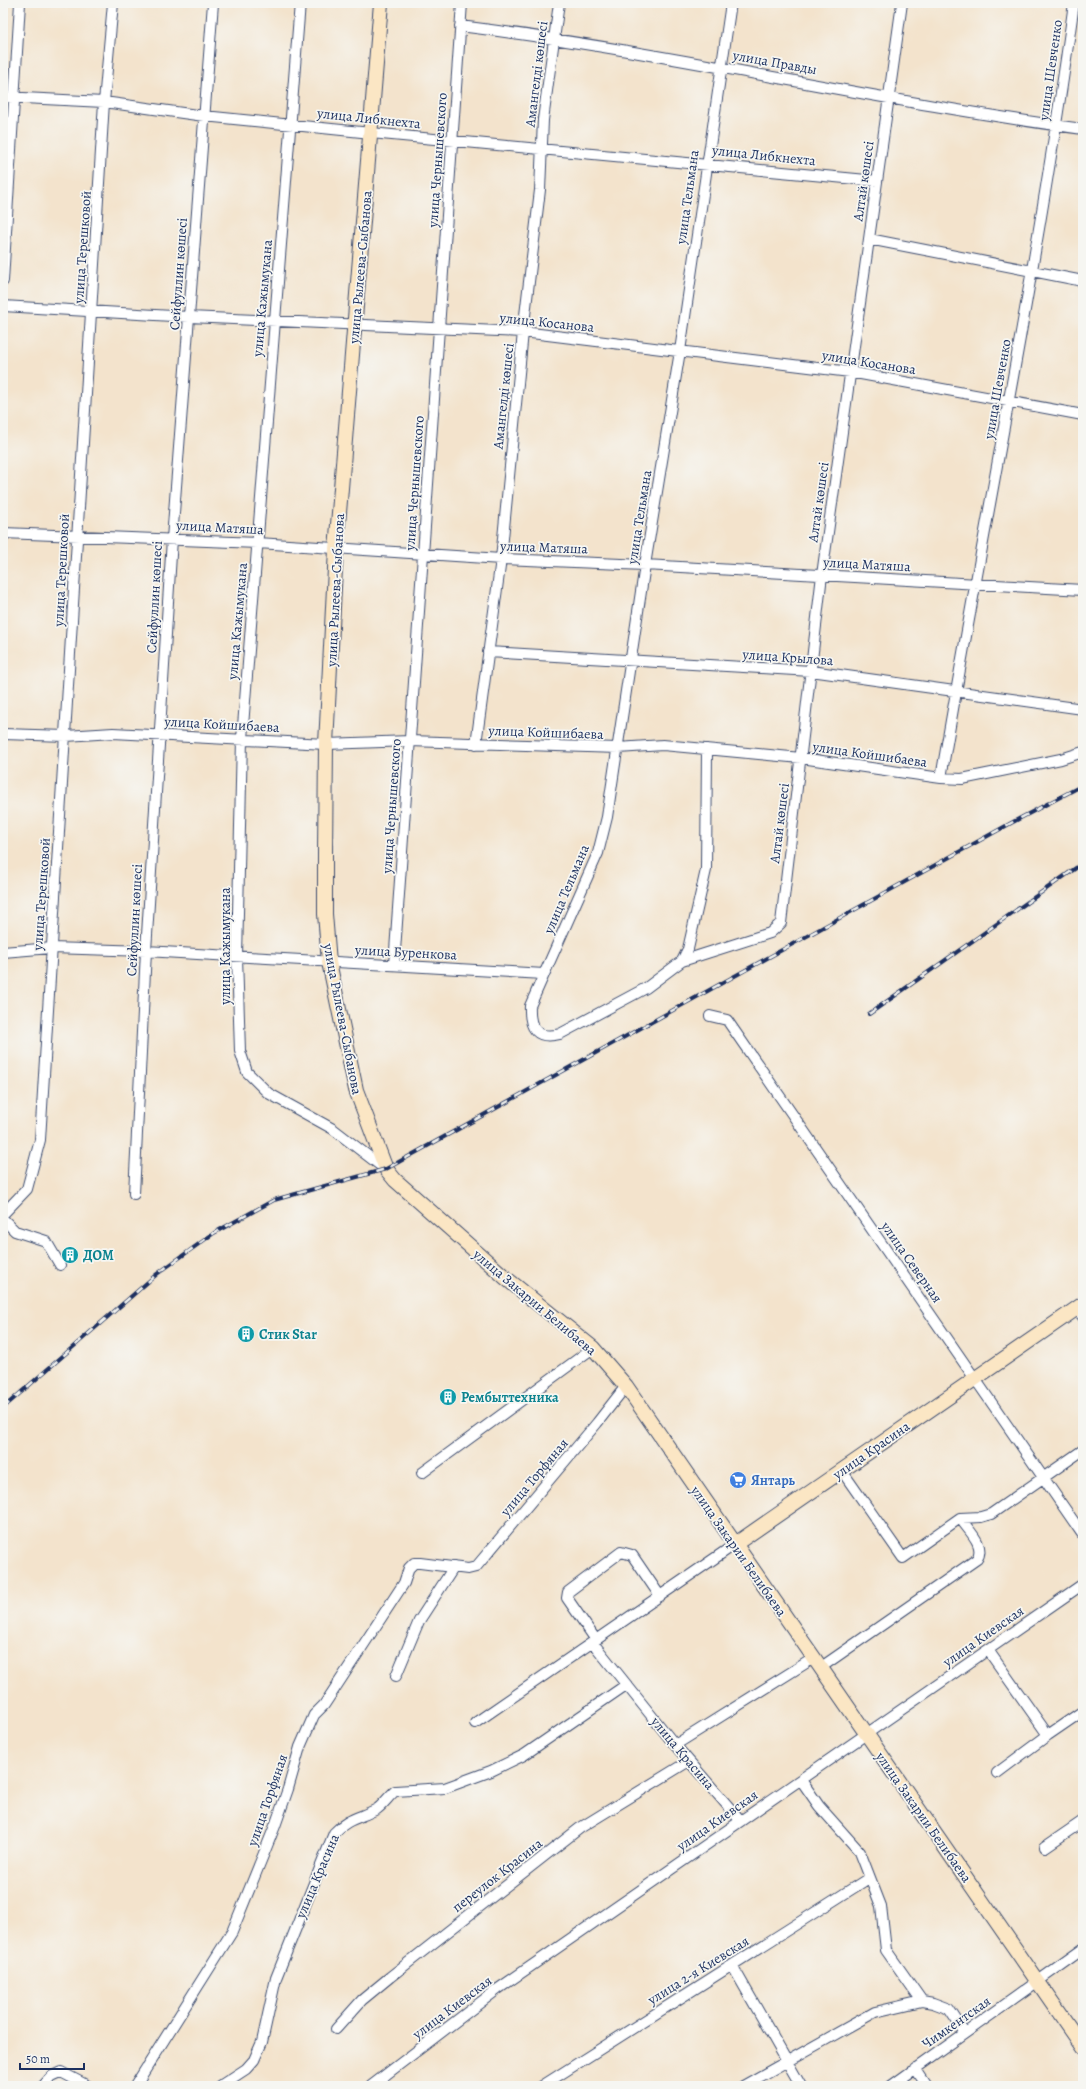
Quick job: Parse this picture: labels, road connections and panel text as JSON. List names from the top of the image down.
{
  "streets": {
    "street": [
      "улица Правды",
      "улица Шевченко",
      "Амангелді көшесі",
      "улица Либкнехта",
      "улица Чернышевского",
      "Алтай көшесі",
      "улица Тельмана",
      "улица Терешковой",
      "улица Рылеева-Сыбанова",
      "Сейфуллин көшесі",
      "улица Кажымукана",
      "улица Косанова",
      "улица Матяша",
      "улица Крылова",
      "улица Койшибаева",
      "улица Буренкова",
      "улица Северная",
      "улица Закарии Белибаева",
      "улица Красина",
      "улица Торфяная",
      "улица Киевская",
      "переулок Красина",
      "улица 2-я Киевская",
      "Чимкентская"
    ]
  },
  "crossings": [
    ["улица Правды", "улица Шевченко"],
    ["улица Правды", "Амангелді көшесі"],
    ["улица Правды", "улица Чернышевского"],
    ["улица Правды", "Алтай көшесі"],
    ["улица Правды", "улица Тельмана"],
    ["улица Шевченко", "улица Косанова"],
    ["улица Шевченко", "улица Матяша"],
    ["улица Шевченко", "улица Крылова"],
    ["улица Шевченко", "улица Койшибаева"],
    ["Амангелді көшесі", "улица Либкнехта"],
    ["Амангелді көшесі", "улица Косанова"],
    ["Амангелді көшесі", "улица Матяша"],
    ["Амангелді көшесі", "улица Крылова"],
    ["Амангелді көшесі", "улица Койшибаева"],
    ["улица Либкнехта", "улица Чернышевского"],
    ["улица Либкнехта", "Алтай көшесі"],
    ["улица Либкнехта", "улица Тельмана"],
    ["улица Либкнехта", "улица Терешковой"],
    ["улица Либкнехта", "улица Рылеева-Сыбанова"],
    ["улица Либкнехта", "Сейфуллин көшесі"],
    ["улица Либкнехта", "улица Кажымукана"],
    ["улица Чернышевского", "улица Косанова"],
    ["улица Чернышевского", "улица Матяша"],
    ["улица Чернышевского", "улица Койшибаева"],
    ["улица Чернышевского", "улица Буренкова"],
    ["Алтай көшесі", "улица Тельмана"],
    ["Алтай көшесі", "улица Косанова"],
    ["Алтай көшесі", "улица Матяша"],
    ["Алтай көшесі", "улица Крылова"],
    ["Алтай көшесі", "улица Койшибаева"],
    ["улица Тельмана", "улица Косанова"],
    ["улица Тельмана", "улица Матяша"],
    ["улица Тельмана", "улица Крылова"],
    ["улица Тельмана", "улица Койшибаева"],
    ["улица Тельмана", "улица Буренкова"],
    ["улица Терешковой", "улица Косанова"],
    ["улица Терешковой", "улица Матяша"],
    ["улица Терешковой", "улица Койшибаева"],
    ["улица Терешковой", "улица Буренкова"],
    ["улица Рылеева-Сыбанова", "улица Кажымукана"],
    ["улица Рылеева-Сыбанова", "улица Косанова"],
    ["улица Рылеева-Сыбанова", "улица Матяша"],
    ["улица Рылеева-Сыбанова", "улица Койшибаева"],
    ["улица Рылеева-Сыбанова", "улица Буренкова"],
    ["улица Рылеева-Сыбанова", "улица Закарии Белибаева"],
    ["Сейфуллин көшесі", "улица Косанова"],
    ["Сейфуллин көшесі", "улица Матяша"],
    ["Сейфуллин көшесі", "улица Койшибаева"],
    ["Сейфуллин көшесі", "улица Буренкова"],
    ["улица Кажымукана", "улица Косанова"],
    ["улица Кажымукана", "улица Матяша"],
    ["улица Кажымукана", "улица Койшибаева"],
    ["улица Кажымукана", "улица Буренкова"],
    ["улица Кажымукана", "улица Закарии Белибаева"],
    ["улица Северная", "улица Красина"],
    ["улица Закарии Белибаева", "улица Красина"],
    ["улица Закарии Белибаева", "улица Торфяная"],
    ["улица Закарии Белибаева", "улица Киевская"],
    ["улица Закарии Белибаева", "Чимкентская"],
    ["улица Красина", "улица Киевская"],
    ["улица Красина", "переулок Красина"]
  ],
  "places": {
    "building": ["ДОМ", "Стик Star", "Рембыттехника"],
    "supermarket": ["Янтарь"]
  },
  "scale_bar": "50 m"
}
